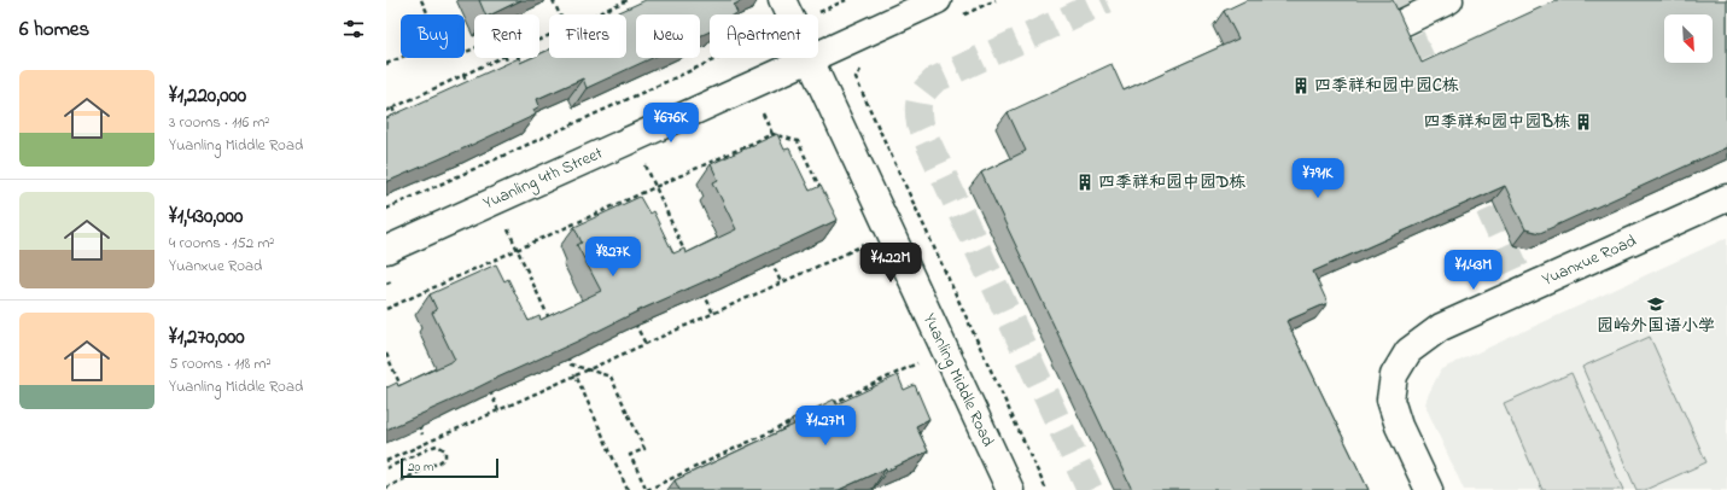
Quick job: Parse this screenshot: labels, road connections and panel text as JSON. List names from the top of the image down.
{
  "streets": {
    "street": ["Yuanling 4th Street", "Yuanxue Road", "Yuanling Middle Road"]
  },
  "crossings": [
    ["Yuanling 4th Street", "Yuanling Middle Road"]
  ],
  "places": {
    "building": ["四季祥和园中园C栋", "四季祥和园中园B栋", "四季祥和园中园D栋"],
    "school or university": ["园岭外国语小学"]
  },
  "scale_bar": "20 m",
  "north": "bottom right",
  "page": {
    "heading": "6 homes",
    "chip": [
      "Buy",
      "Rent",
      "Filters",
      "New",
      "Apartment"
    ],
    "list": [
      {
        "name": "¥1,220,000",
        "note": "3 rooms · 116 m² · Yuanling Middle Road"
      },
      {
        "name": "¥1,430,000",
        "note": "4 rooms · 152 m² · Yuanxue Road"
      },
      {
        "name": "¥1,270,000",
        "note": "5 rooms · 118 m² · Yuanling Middle Road"
      }
    ],
    "price": [
      "¥676K",
      "¥791K",
      "¥827K",
      "¥1.22M",
      "¥1.43M",
      "¥1.27M"
    ],
    "scale": "20 m"
  }
}
